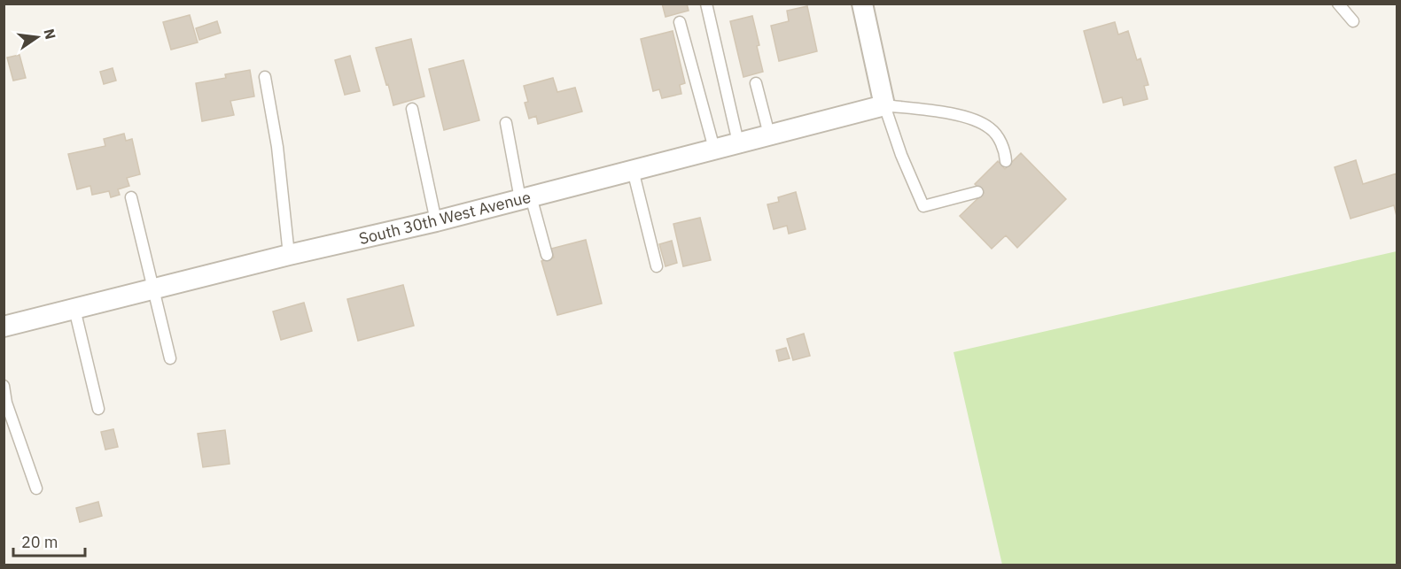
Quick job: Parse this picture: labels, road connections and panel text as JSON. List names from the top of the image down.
{
  "streets": {
    "street": ["South 30th West Avenue"]
  },
  "scale_bar": "20 m",
  "north": "right"
}
